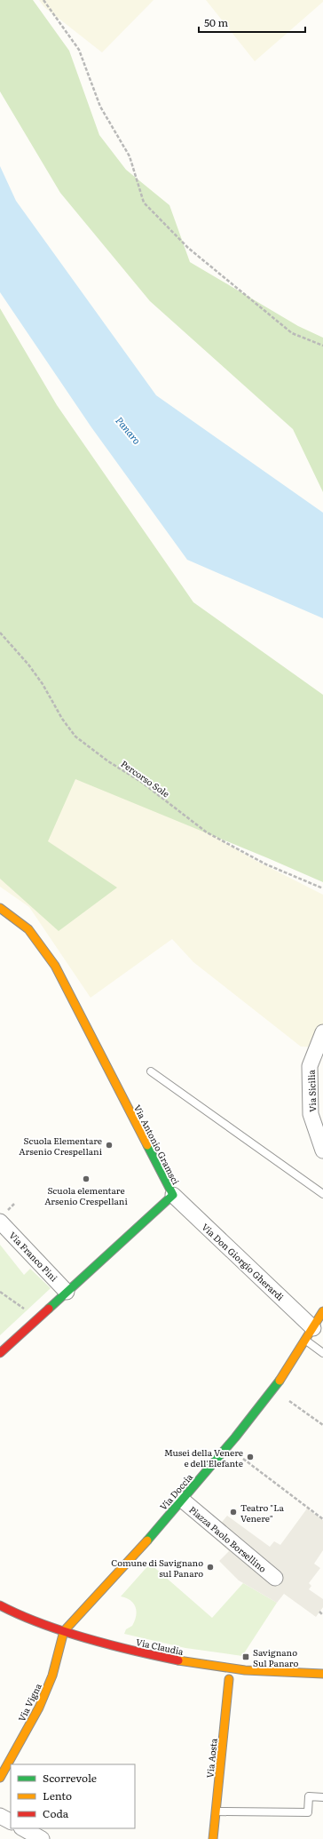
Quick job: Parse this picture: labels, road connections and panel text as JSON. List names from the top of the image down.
{
  "streets": {
    "street": [
      "Via Sicilia",
      "Via Antonio Gramsci",
      "Via Franco Pini",
      "Via Don Giorgio Gherardi",
      "Via Doccia",
      "Piazza Paolo Borsellino",
      "Via Claudia",
      "Via Vigna",
      "Via Aosta"
    ],
    "path": ["Percorso Sole"]
  },
  "crossings": [
    ["Via Antonio Gramsci", "Via Franco Pini"],
    ["Via Antonio Gramsci", "Via Don Giorgio Gherardi"],
    ["Via Don Giorgio Gherardi", "Via Doccia"],
    ["Via Doccia", "Piazza Paolo Borsellino"],
    ["Via Doccia", "Via Claudia"],
    ["Via Doccia", "Via Vigna"],
    ["Via Claudia", "Via Vigna"]
  ],
  "water": ["Panaro"],
  "places": {
    "other": [
      "Scuola Elementare Arsenio Crespellani",
      "Scuola elementare Arsenio Crespellani",
      "Musei della Venere e dell'Elefante",
      "Teatro \"La Venere\"",
      "Comune di Savignano sul Panaro"
    ],
    "transit": ["Savignano Sul Panaro"]
  },
  "legend": ["Scorrevole", "Lento", "Coda"],
  "scale_bar": "50 m"
}
